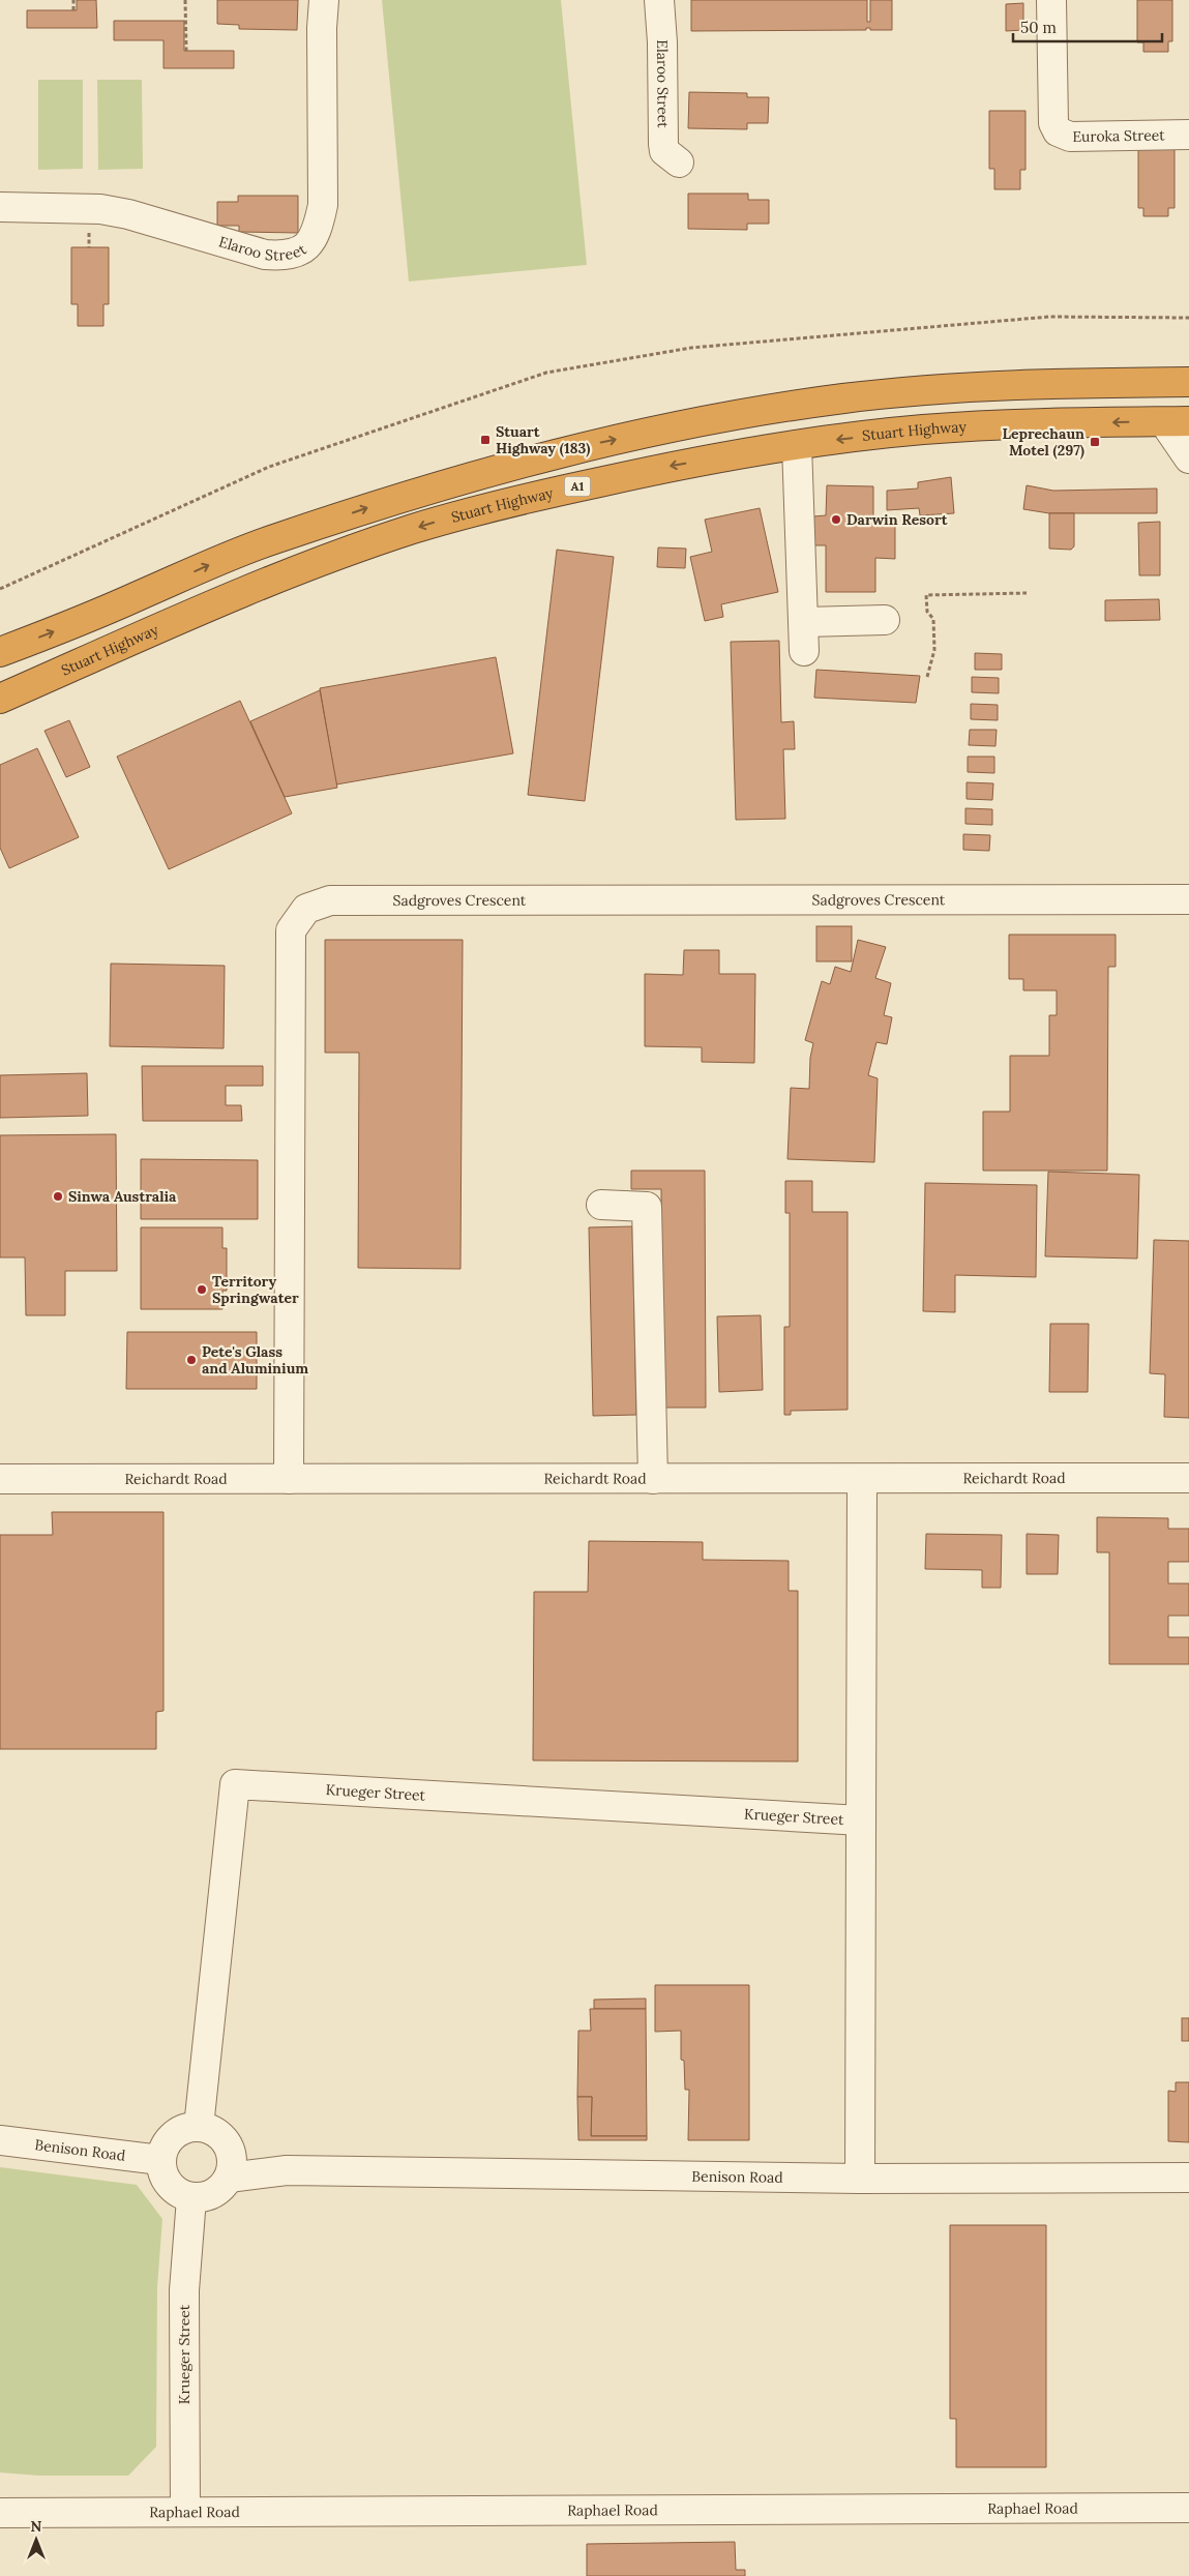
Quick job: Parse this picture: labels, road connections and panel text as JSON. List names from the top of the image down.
{
  "streets": {
    "highway": ["Stuart Highway", "A1"],
    "street": [
      "Elaroo Street",
      "Euroka Street",
      "Sadgroves Crescent",
      "Reichardt Road",
      "Krueger Street",
      "Benison Road",
      "Raphael Road"
    ]
  },
  "crossings": [
    ["Sadgroves Crescent", "Reichardt Road"],
    ["Krueger Street", "Benison Road"],
    ["Krueger Street", "Raphael Road"]
  ],
  "places": {
    "transit": ["Stuart Highway (183)", "Leprechaun Motel (297)"],
    "other": [
      "Darwin Resort",
      "Sinwa Australia",
      "Territory Springwater",
      "Pete's Glass and Aluminium"
    ]
  },
  "scale_bar": "50 m",
  "north": "top"
}
